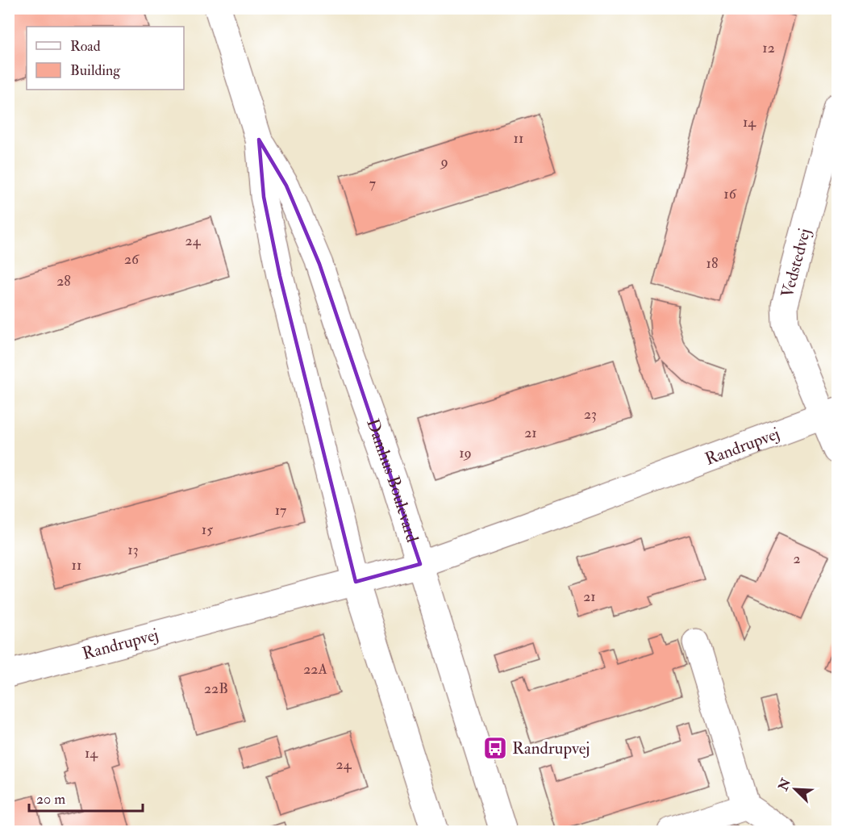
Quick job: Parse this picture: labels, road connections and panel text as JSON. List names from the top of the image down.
{
  "streets": {
    "street": ["Vedstedvej", "Randrupvej", "Damhus Boulevard"]
  },
  "crossings": [
    ["Vedstedvej", "Randrupvej"],
    ["Randrupvej", "Damhus Boulevard"]
  ],
  "places": {
    "bus stop": ["Randrupvej"]
  },
  "house_numbers": [
    "12",
    "14",
    "11",
    "9",
    "7",
    "16",
    "24",
    "26",
    "18",
    "28",
    "23",
    "21",
    "19",
    "17",
    "15",
    "13",
    "2",
    "11",
    "21",
    "22A",
    "22B",
    "14",
    "24"
  ],
  "legend": ["Road", "Building"],
  "scale_bar": "20 m",
  "north": "top left"
}
